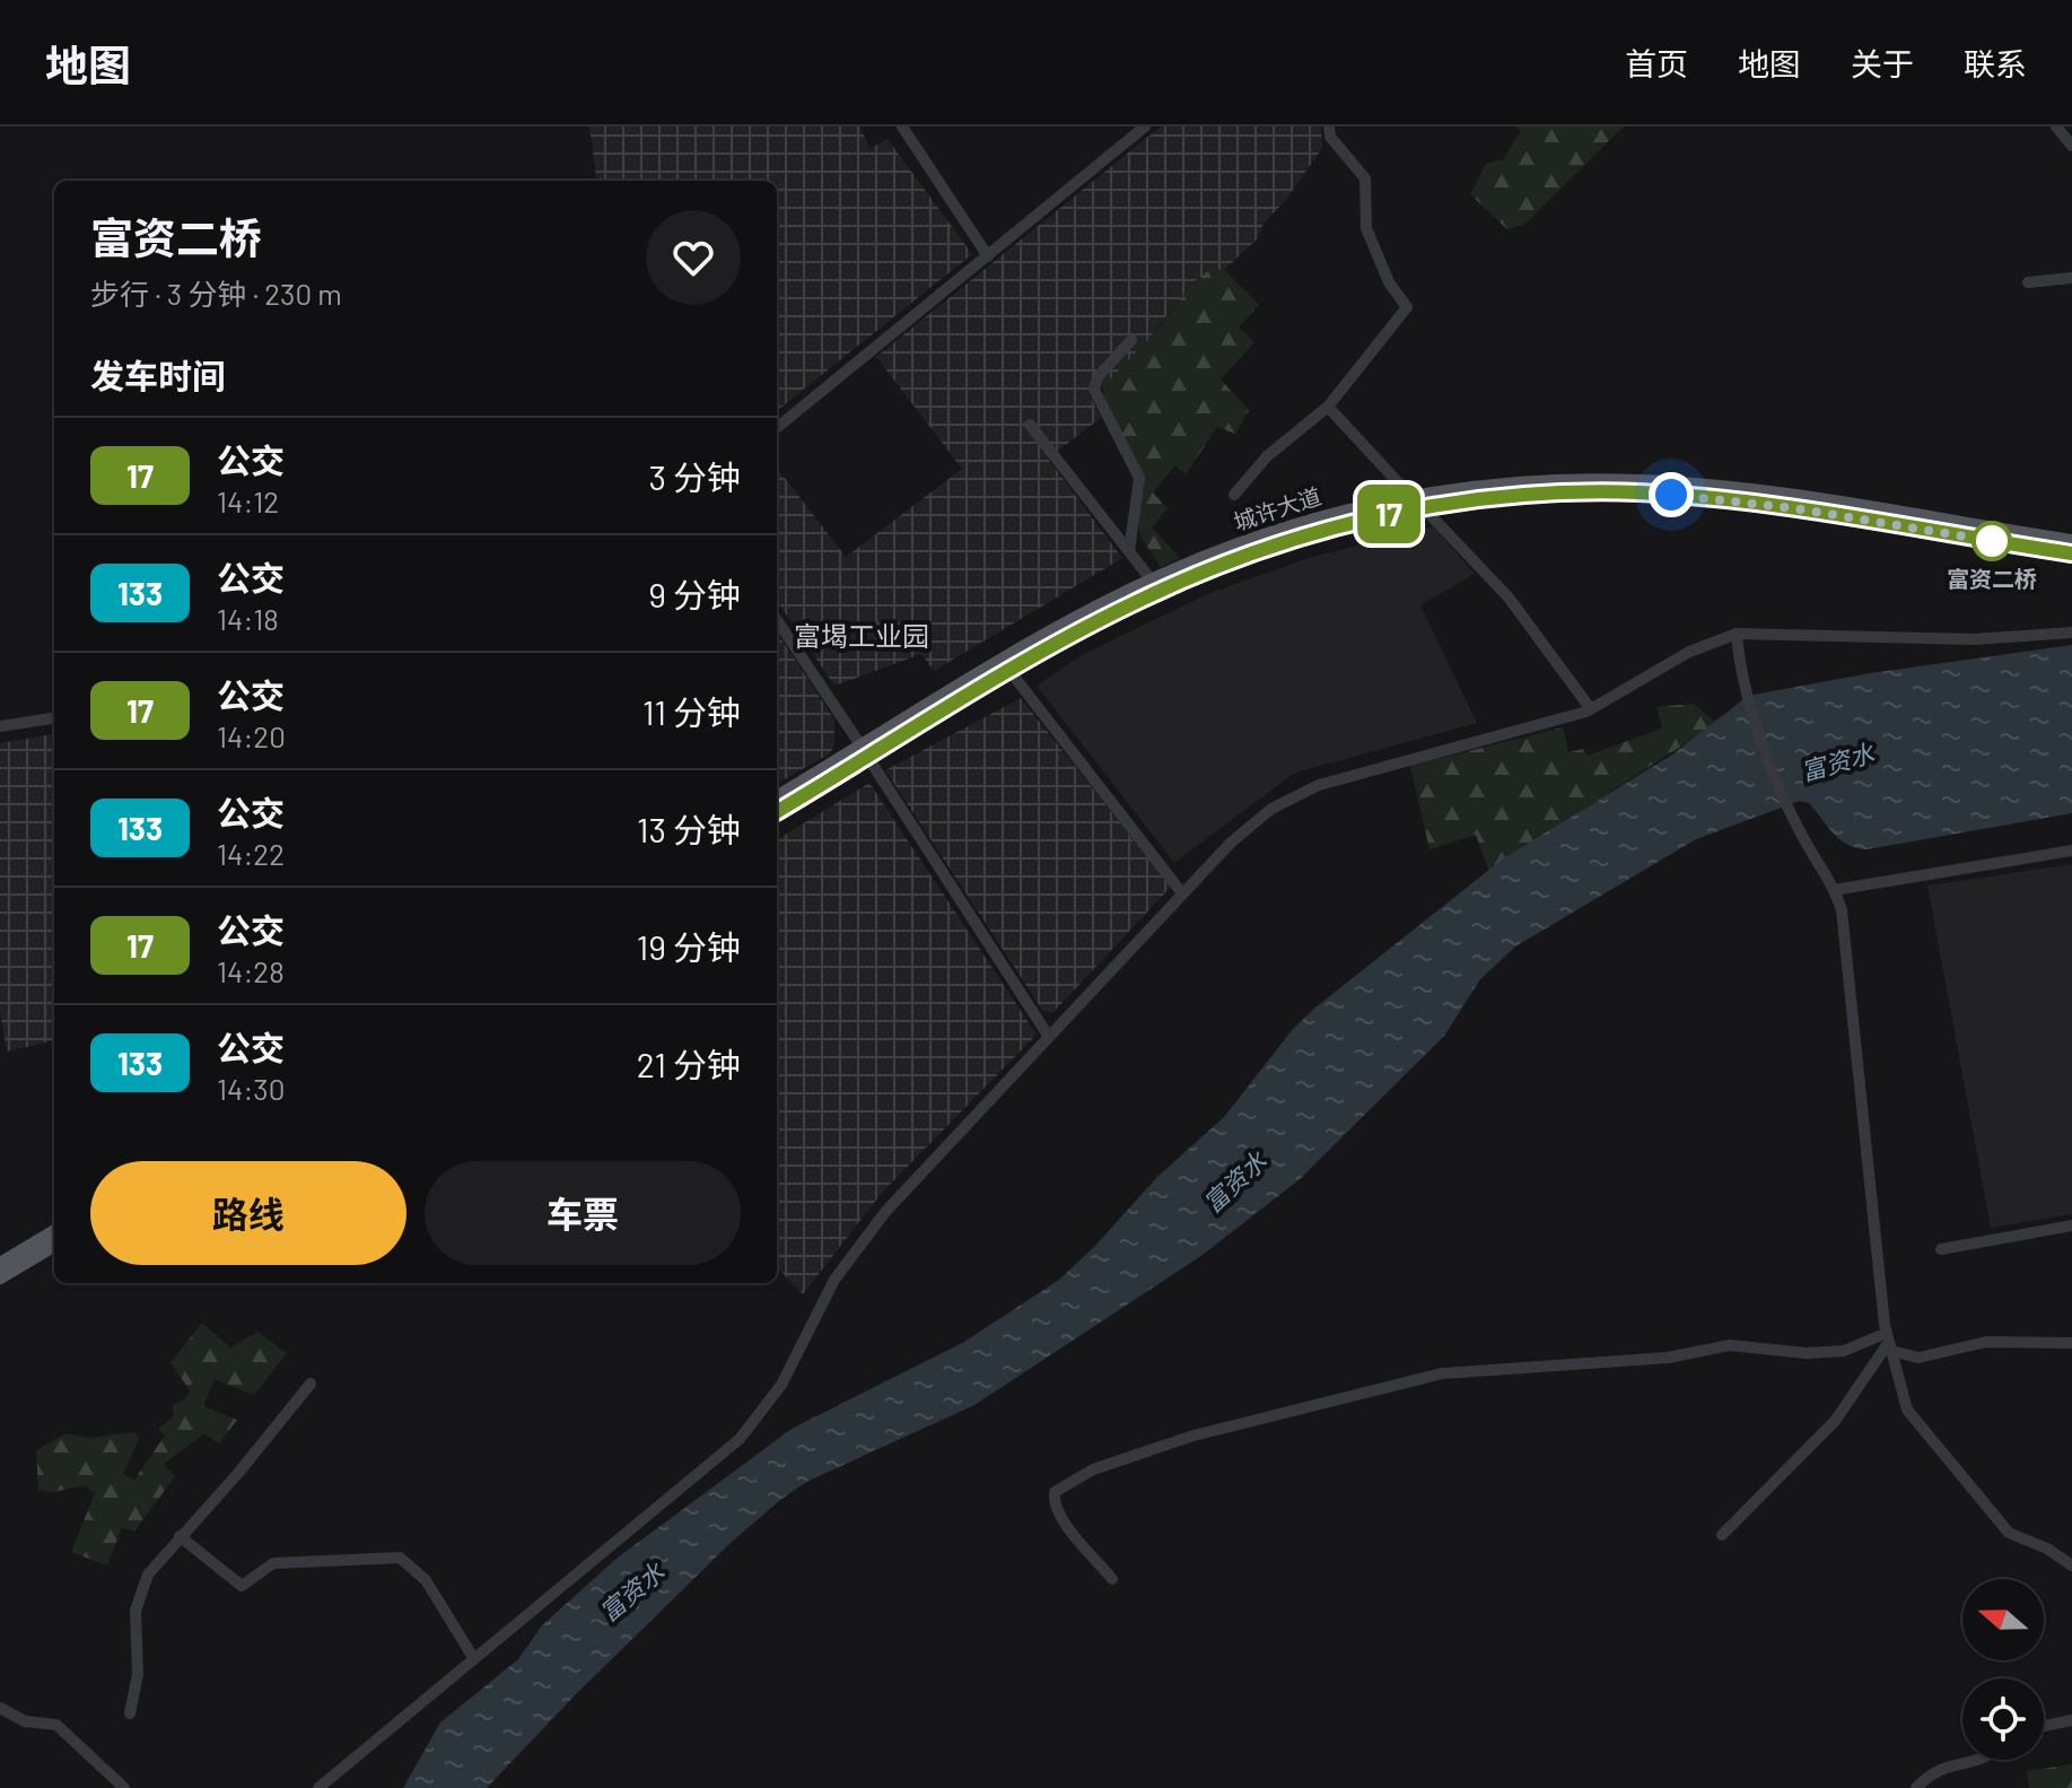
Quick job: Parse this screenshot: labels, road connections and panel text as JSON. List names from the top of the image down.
{
  "streets": {
    "main road": ["城许大道"]
  },
  "districts": ["富堨工业园"],
  "water": ["富资水"],
  "places": ["富资二桥"],
  "lines": ["bus line 17"],
  "north": "left",
  "page": {
    "header": "地图",
    "nav": [
      "首页",
      "地图",
      "关于",
      "联系"
    ],
    "on_map": "17",
    "heading": [
      ["富资二桥", "步行 · 3 分钟 · 230 m"],
      "发车时间"
    ],
    "list": [
      {
        "mark": "17",
        "name": "公交",
        "note": "14:12",
        "value": "3 分钟"
      },
      {
        "mark": "133",
        "name": "公交",
        "note": "14:18",
        "value": "9 分钟"
      },
      {
        "mark": "17",
        "name": "公交",
        "note": "14:20",
        "value": "11 分钟"
      },
      {
        "mark": "133",
        "name": "公交",
        "note": "14:22",
        "value": "13 分钟"
      },
      {
        "mark": "17",
        "name": "公交",
        "note": "14:28",
        "value": "19 分钟"
      },
      {
        "mark": "133",
        "name": "公交",
        "note": "14:30",
        "value": "21 分钟"
      }
    ],
    "buttons": ["路线", "车票"]
  }
}
